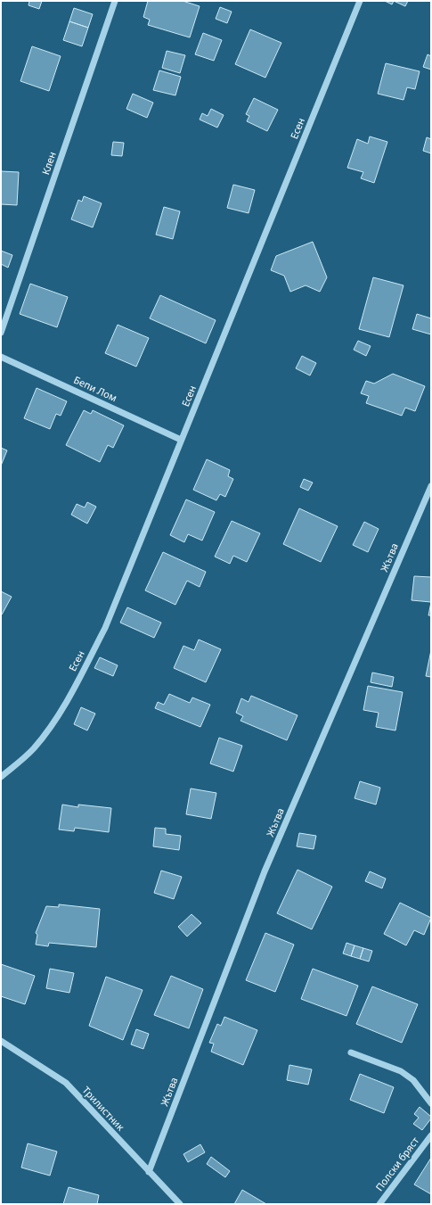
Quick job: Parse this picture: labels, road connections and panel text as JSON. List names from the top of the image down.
{
  "streets": {
    "street": [
      "Есен",
      "Клен",
      "Бепи Лом",
      "Жътва",
      "Трилистник",
      "Полски бряст"
    ]
  },
  "crossings": [
    ["Есен", "Бепи Лом"],
    ["Жътва", "Трилистник"]
  ]
}
